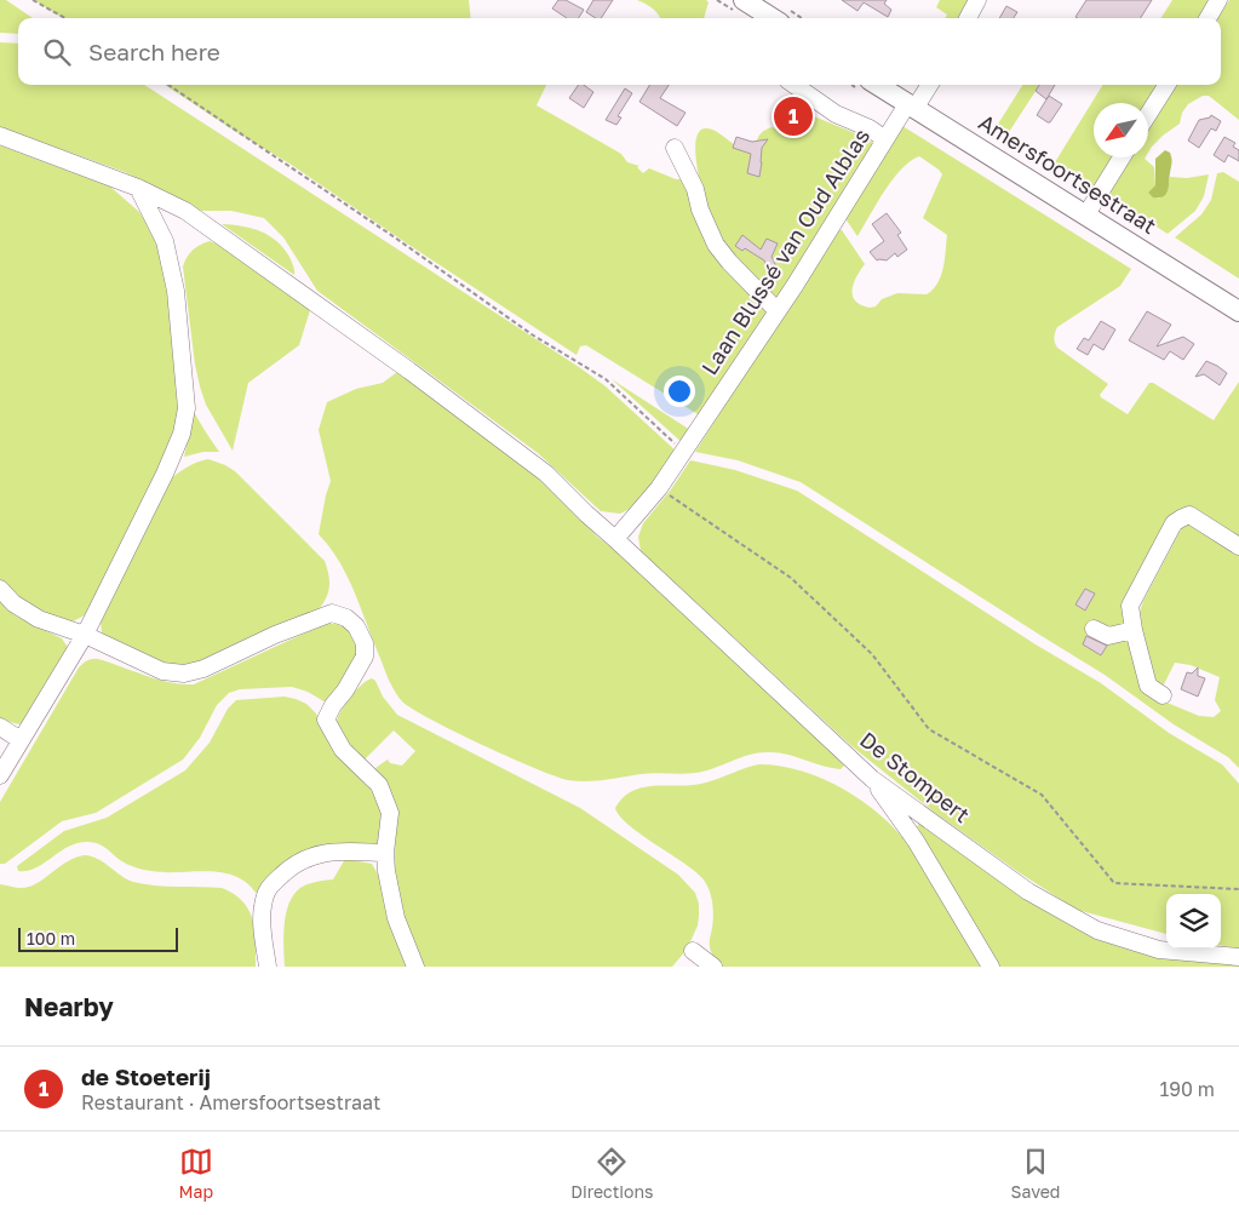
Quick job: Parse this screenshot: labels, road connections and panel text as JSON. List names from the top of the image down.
{
  "streets": {
    "main road": ["Amersfoortsestraat"],
    "street": ["Laan Blussé van Oud Alblas", "De Stompert"]
  },
  "crossings": [
    ["Amersfoortsestraat", "Laan Blussé van Oud Alblas"],
    ["Laan Blussé van Oud Alblas", "De Stompert"]
  ],
  "scale_bar": "100 m",
  "north": "bottom left",
  "page": {
    "search": "Search here",
    "pins": "1",
    "scale": "100 m",
    "heading": "Nearby",
    "list": [
      {
        "mark": "1",
        "name": "de Stoeterij",
        "note": "Restaurant · Amersfoortsestraat",
        "value": "190 m"
      }
    ],
    "nav": ["Map", "Directions", "Saved"]
  }
}
